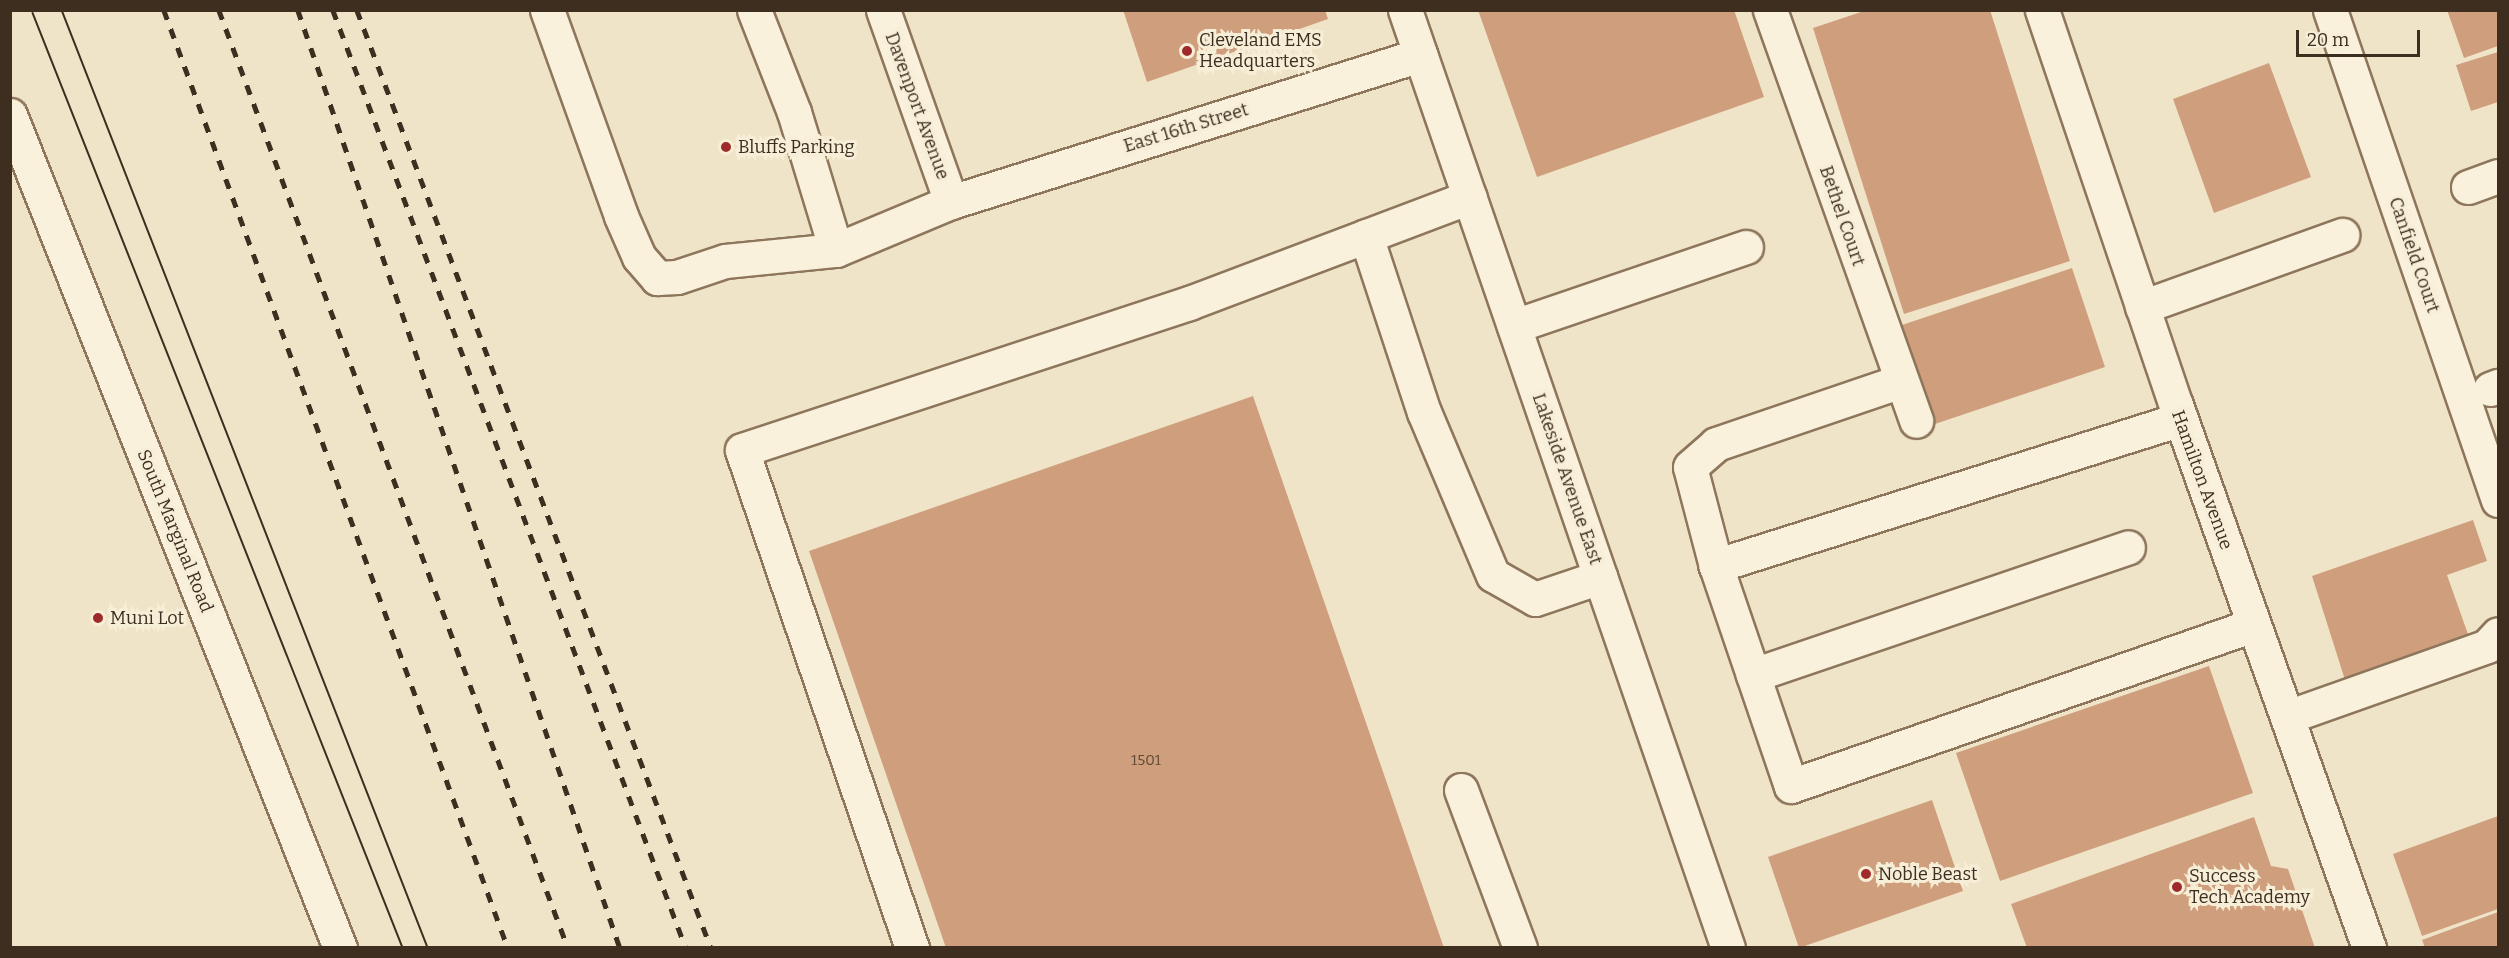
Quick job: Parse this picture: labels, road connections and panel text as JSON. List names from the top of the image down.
{
  "streets": {
    "street": [
      "Davenport Avenue",
      "East 16th Street",
      "Bethel Court",
      "Canfield Court",
      "Lakeside Avenue East",
      "Hamilton Avenue",
      "South Marginal Road"
    ]
  },
  "crossings": [
    ["Davenport Avenue", "East 16th Street"],
    ["East 16th Street", "Lakeside Avenue East"]
  ],
  "places": [
    "Cleveland EMS Headquarters",
    "Bluffs Parking",
    "Muni Lot",
    "Noble Beast",
    "Success Tech Academy"
  ],
  "house_numbers": ["1501"],
  "scale_bar": "20 m"
}
